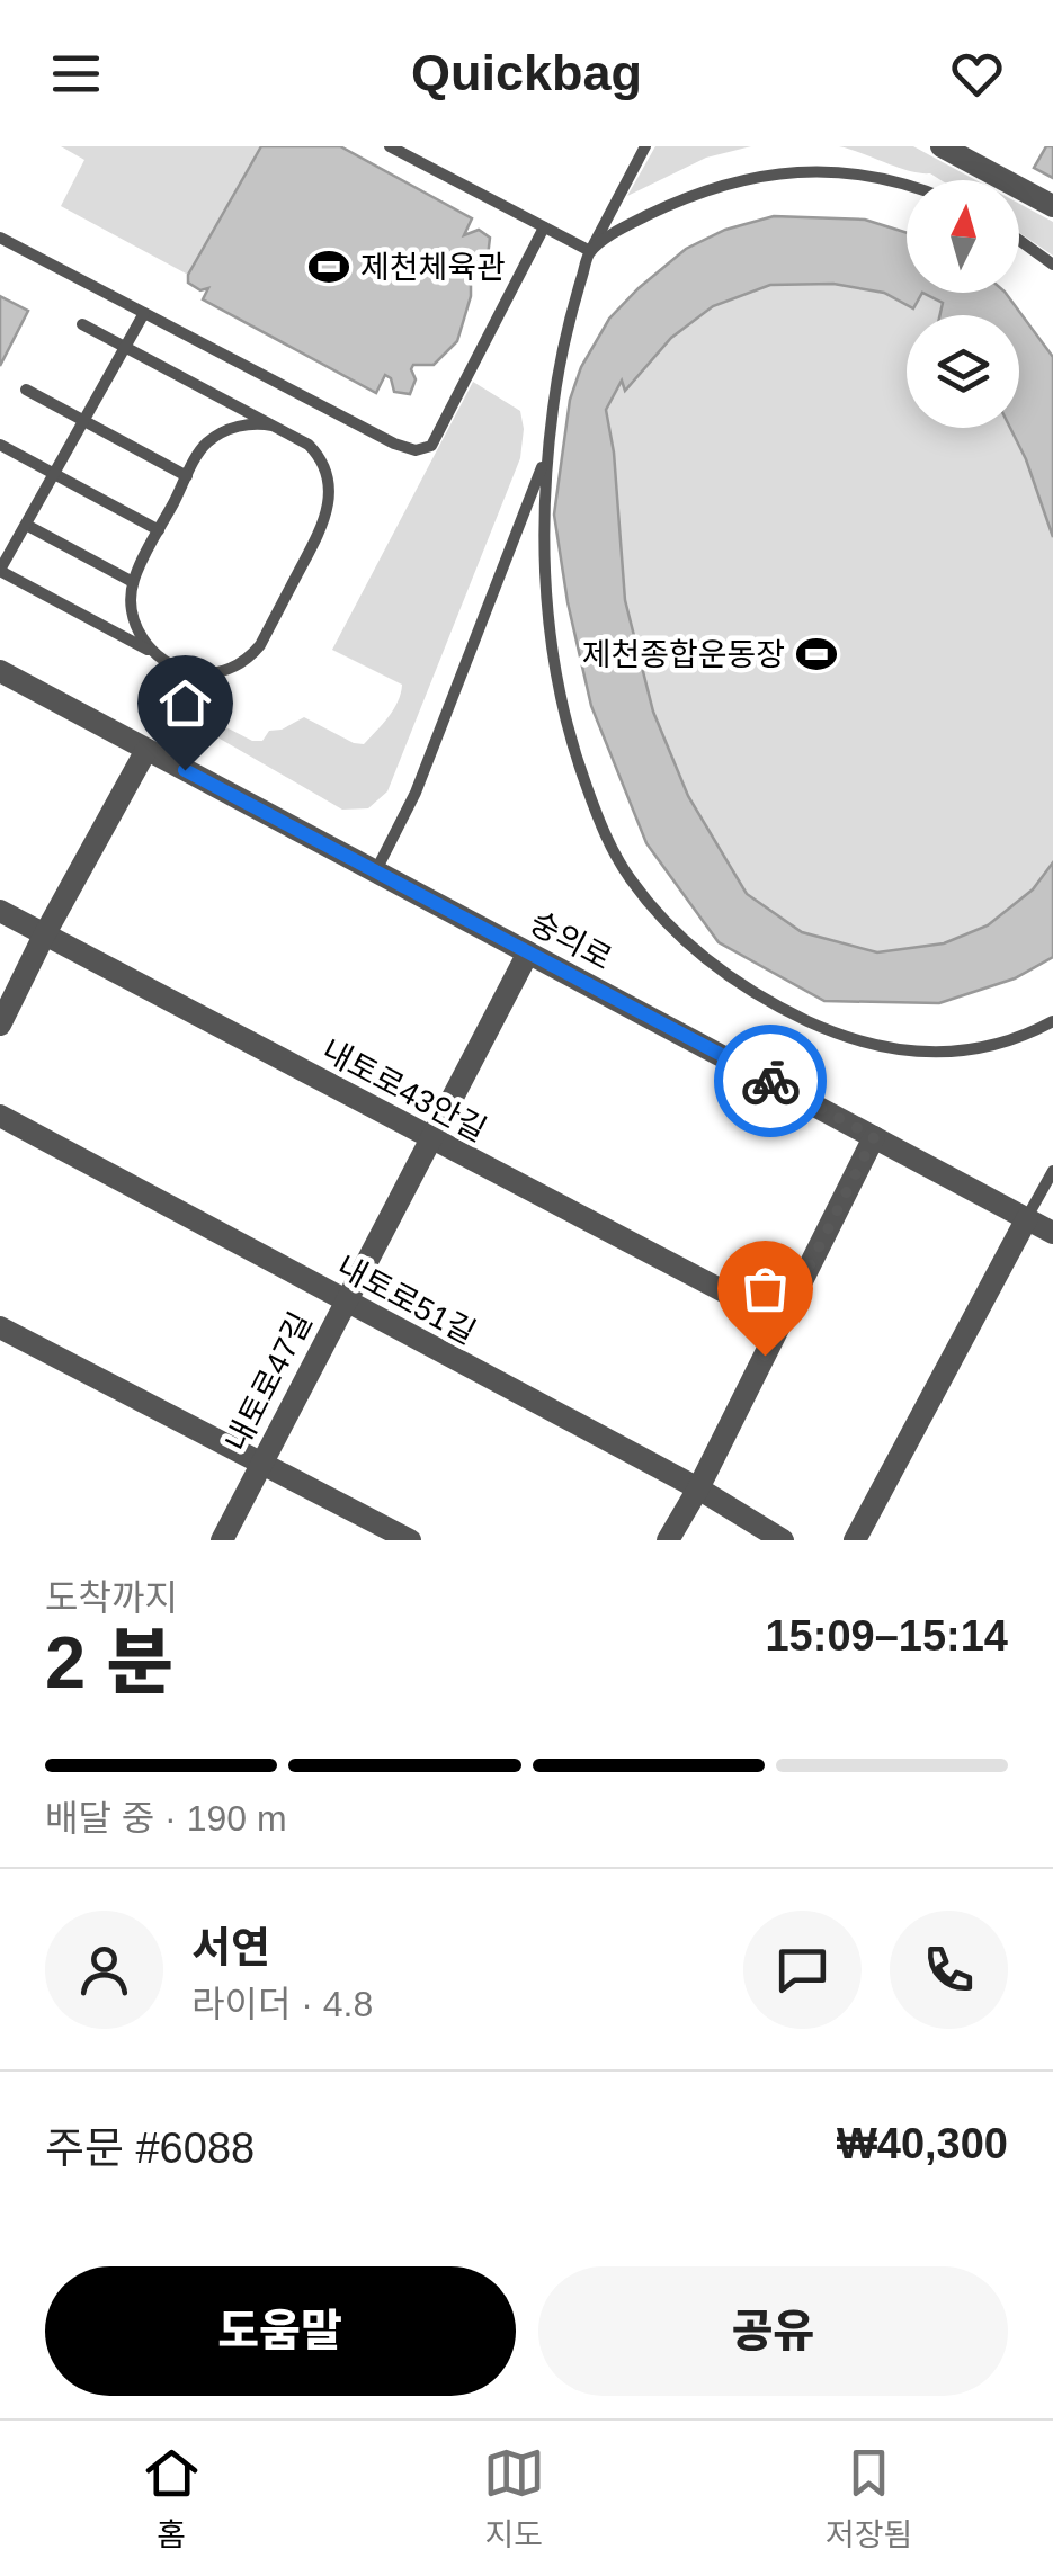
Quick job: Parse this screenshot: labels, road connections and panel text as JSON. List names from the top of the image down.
{
  "streets": {
    "street": [
      "숭의로",
      "내토로43안길",
      "내토로51길",
      "내토로47길"
    ]
  },
  "crossings": [
    ["숭의로", "내토로47길"],
    ["내토로43안길", "내토로47길"],
    ["내토로51길", "내토로47길"]
  ],
  "places": {
    "sports": ["제천체육관", "제천종합운동장"]
  },
  "north": "top",
  "page": {
    "header": "Quickbag",
    "heading": ["2 분", "도착까지", "15:09–15:14"],
    "panel": [
      "서연",
      "라이더 · 4.8",
      "주문 #6088",
      "₩40,300"
    ],
    "bar": "배달 중 · 190 m",
    "buttons": ["도움말", "공유"],
    "tabs": ["홈", "지도", "저장됨"]
  }
}
